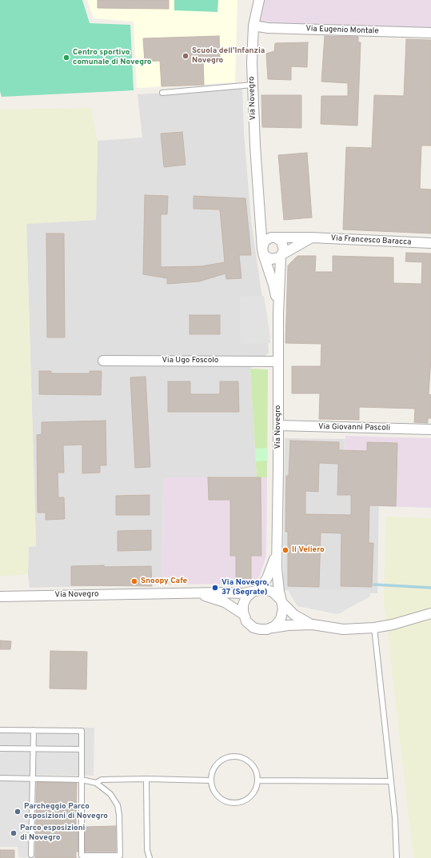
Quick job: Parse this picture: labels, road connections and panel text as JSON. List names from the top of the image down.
{
  "streets": {
    "street": [
      "Via Eugenio Montale",
      "Via Novegro",
      "Via Francesco Baracca",
      "Via Ugo Foscolo",
      "Via Giovanni Pascoli"
    ]
  },
  "crossings": [
    ["Via Eugenio Montale", "Via Novegro"],
    ["Via Novegro", "Via Francesco Baracca"],
    ["Via Novegro", "Via Ugo Foscolo"],
    ["Via Novegro", "Via Giovanni Pascoli"]
  ],
  "places": [
    "Scuola dell’Infanzia Novegro",
    "Centro sportivo comunale di Novegro",
    "Il Veliero",
    "Snoopy Cafe",
    "Via Novegro, 37 (Segrate)",
    "Parcheggio Parco esposizioni di Novegro",
    "Parco esposizioni di Novegro"
  ]
}
